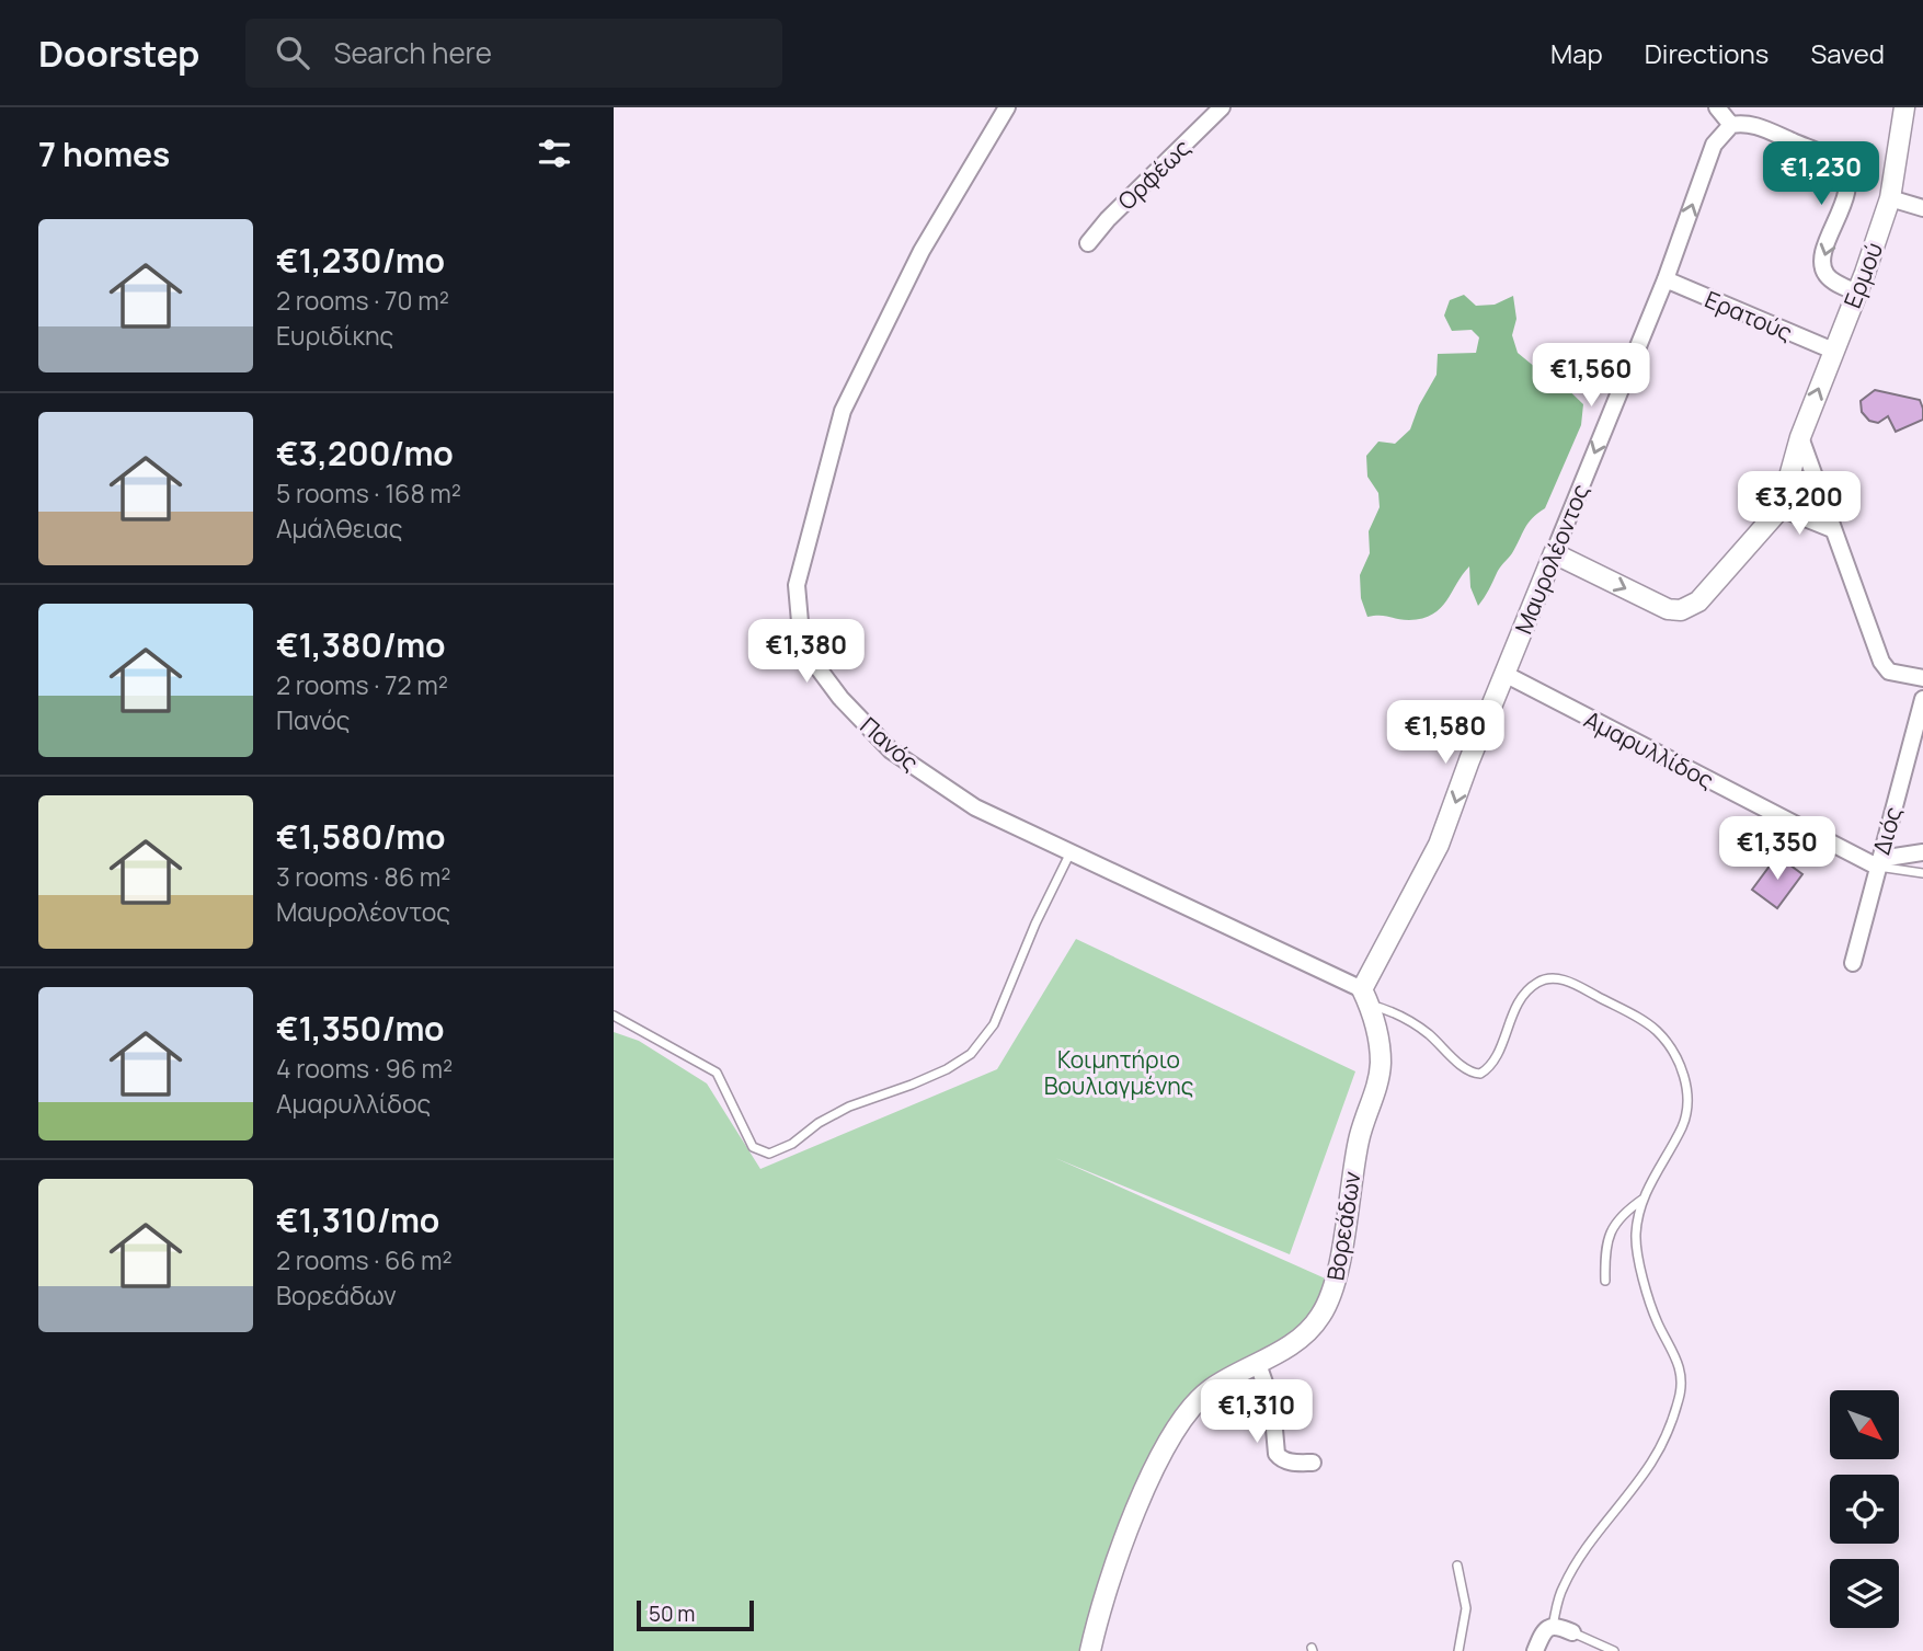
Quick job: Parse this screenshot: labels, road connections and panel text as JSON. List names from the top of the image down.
{
  "streets": {
    "street": [
      "Ορφέως",
      "Ερμού",
      "Ερατούς",
      "Μαυρολέοντος",
      "Πανός",
      "Αμαρυλλίδος",
      "Διός",
      "Βορεάδων"
    ]
  },
  "crossings": [
    ["Ερμού", "Ερατούς"],
    ["Ερατούς", "Μαυρολέοντος"],
    ["Μαυρολέοντος", "Πανός"],
    ["Μαυρολέοντος", "Αμαρυλλίδος"],
    ["Μαυρολέοντος", "Βορεάδων"],
    ["Πανός", "Βορεάδων"],
    ["Αμαρυλλίδος", "Διός"]
  ],
  "parks": ["Κοιμητήριο Βουλιαγμένης"],
  "scale_bar": "50 m",
  "north": "bottom right",
  "page": {
    "header": "Doorstep",
    "search": "Search here",
    "nav": ["Map", "Directions", "Saved"],
    "heading": "7 homes",
    "price": [
      "€1,230",
      "€1,560",
      "€3,200",
      "€1,380",
      "€1,580",
      "€1,350",
      "€1,310"
    ],
    "list": [
      {
        "name": "€1,230/mo",
        "note": "2 rooms · 70 m² · Ευριδίκης"
      },
      {
        "name": "€3,200/mo",
        "note": "5 rooms · 168 m² · Αμάλθειας"
      },
      {
        "name": "€1,380/mo",
        "note": "2 rooms · 72 m² · Πανός"
      },
      {
        "name": "€1,580/mo",
        "note": "3 rooms · 86 m² · Μαυρολέοντος"
      },
      {
        "name": "€1,350/mo",
        "note": "4 rooms · 96 m² · Αμαρυλλίδος"
      },
      {
        "name": "€1,310/mo",
        "note": "2 rooms · 66 m² · Βορεάδων"
      }
    ],
    "scale": "50 m"
  }
}
